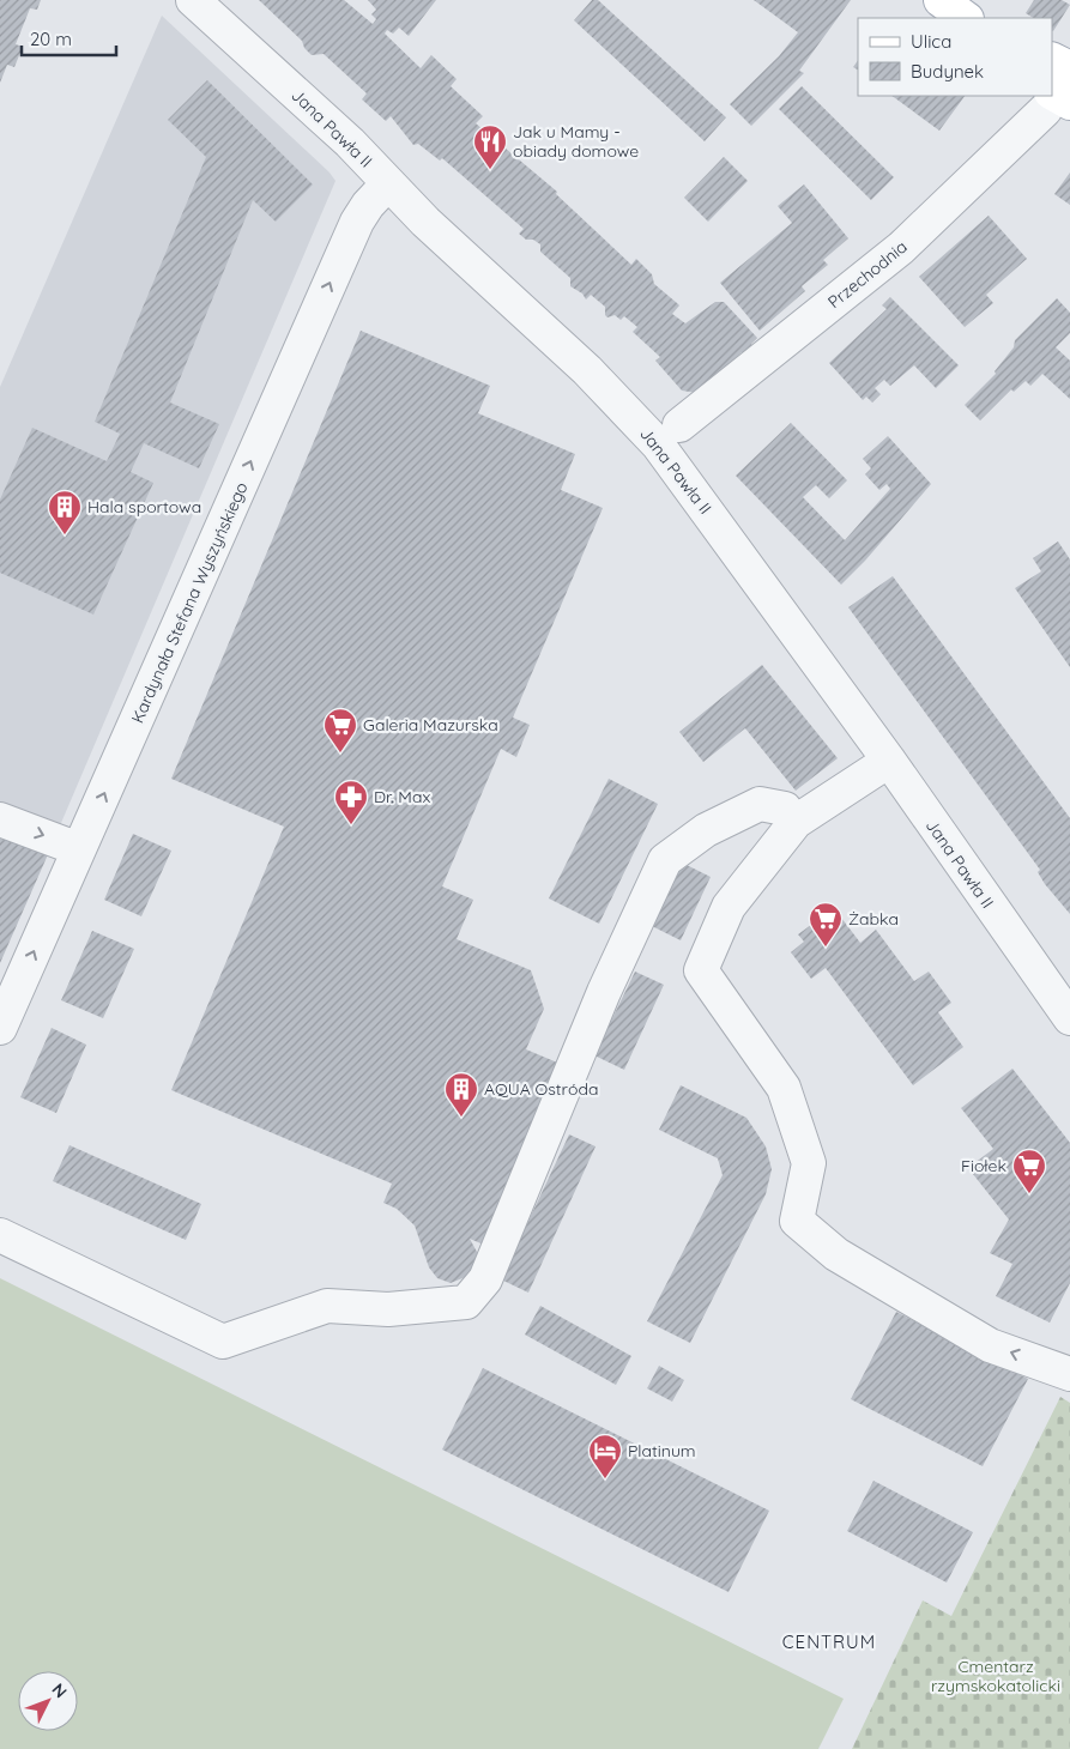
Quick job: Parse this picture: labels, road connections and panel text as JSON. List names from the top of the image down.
{
  "streets": {
    "street": ["Jana Pawła II", "Przechodnia", "Kardynała Stefana Wyszyńskiego"]
  },
  "crossings": [
    ["Jana Pawła II", "Kardynała Stefana Wyszyńskiego"]
  ],
  "one_way": ["Kardynała Stefana Wyszyńskiego"],
  "districts": ["CENTRUM"],
  "parks": ["Cmentarz rzymskokatolicki"],
  "places": {
    "restaurant": ["Jak u Mamy - obiady domowe"],
    "building": ["Hala sportowa", "AQUA Ostróda"],
    "supermarket": ["Galeria Mazurska", "Żabka", "Fiołek"],
    "pharmacy": ["Dr. Max"],
    "hotel": ["Platinum"]
  },
  "legend": ["Ulica", "Budynek"],
  "scale_bar": "20 m",
  "north": "top right"
}
